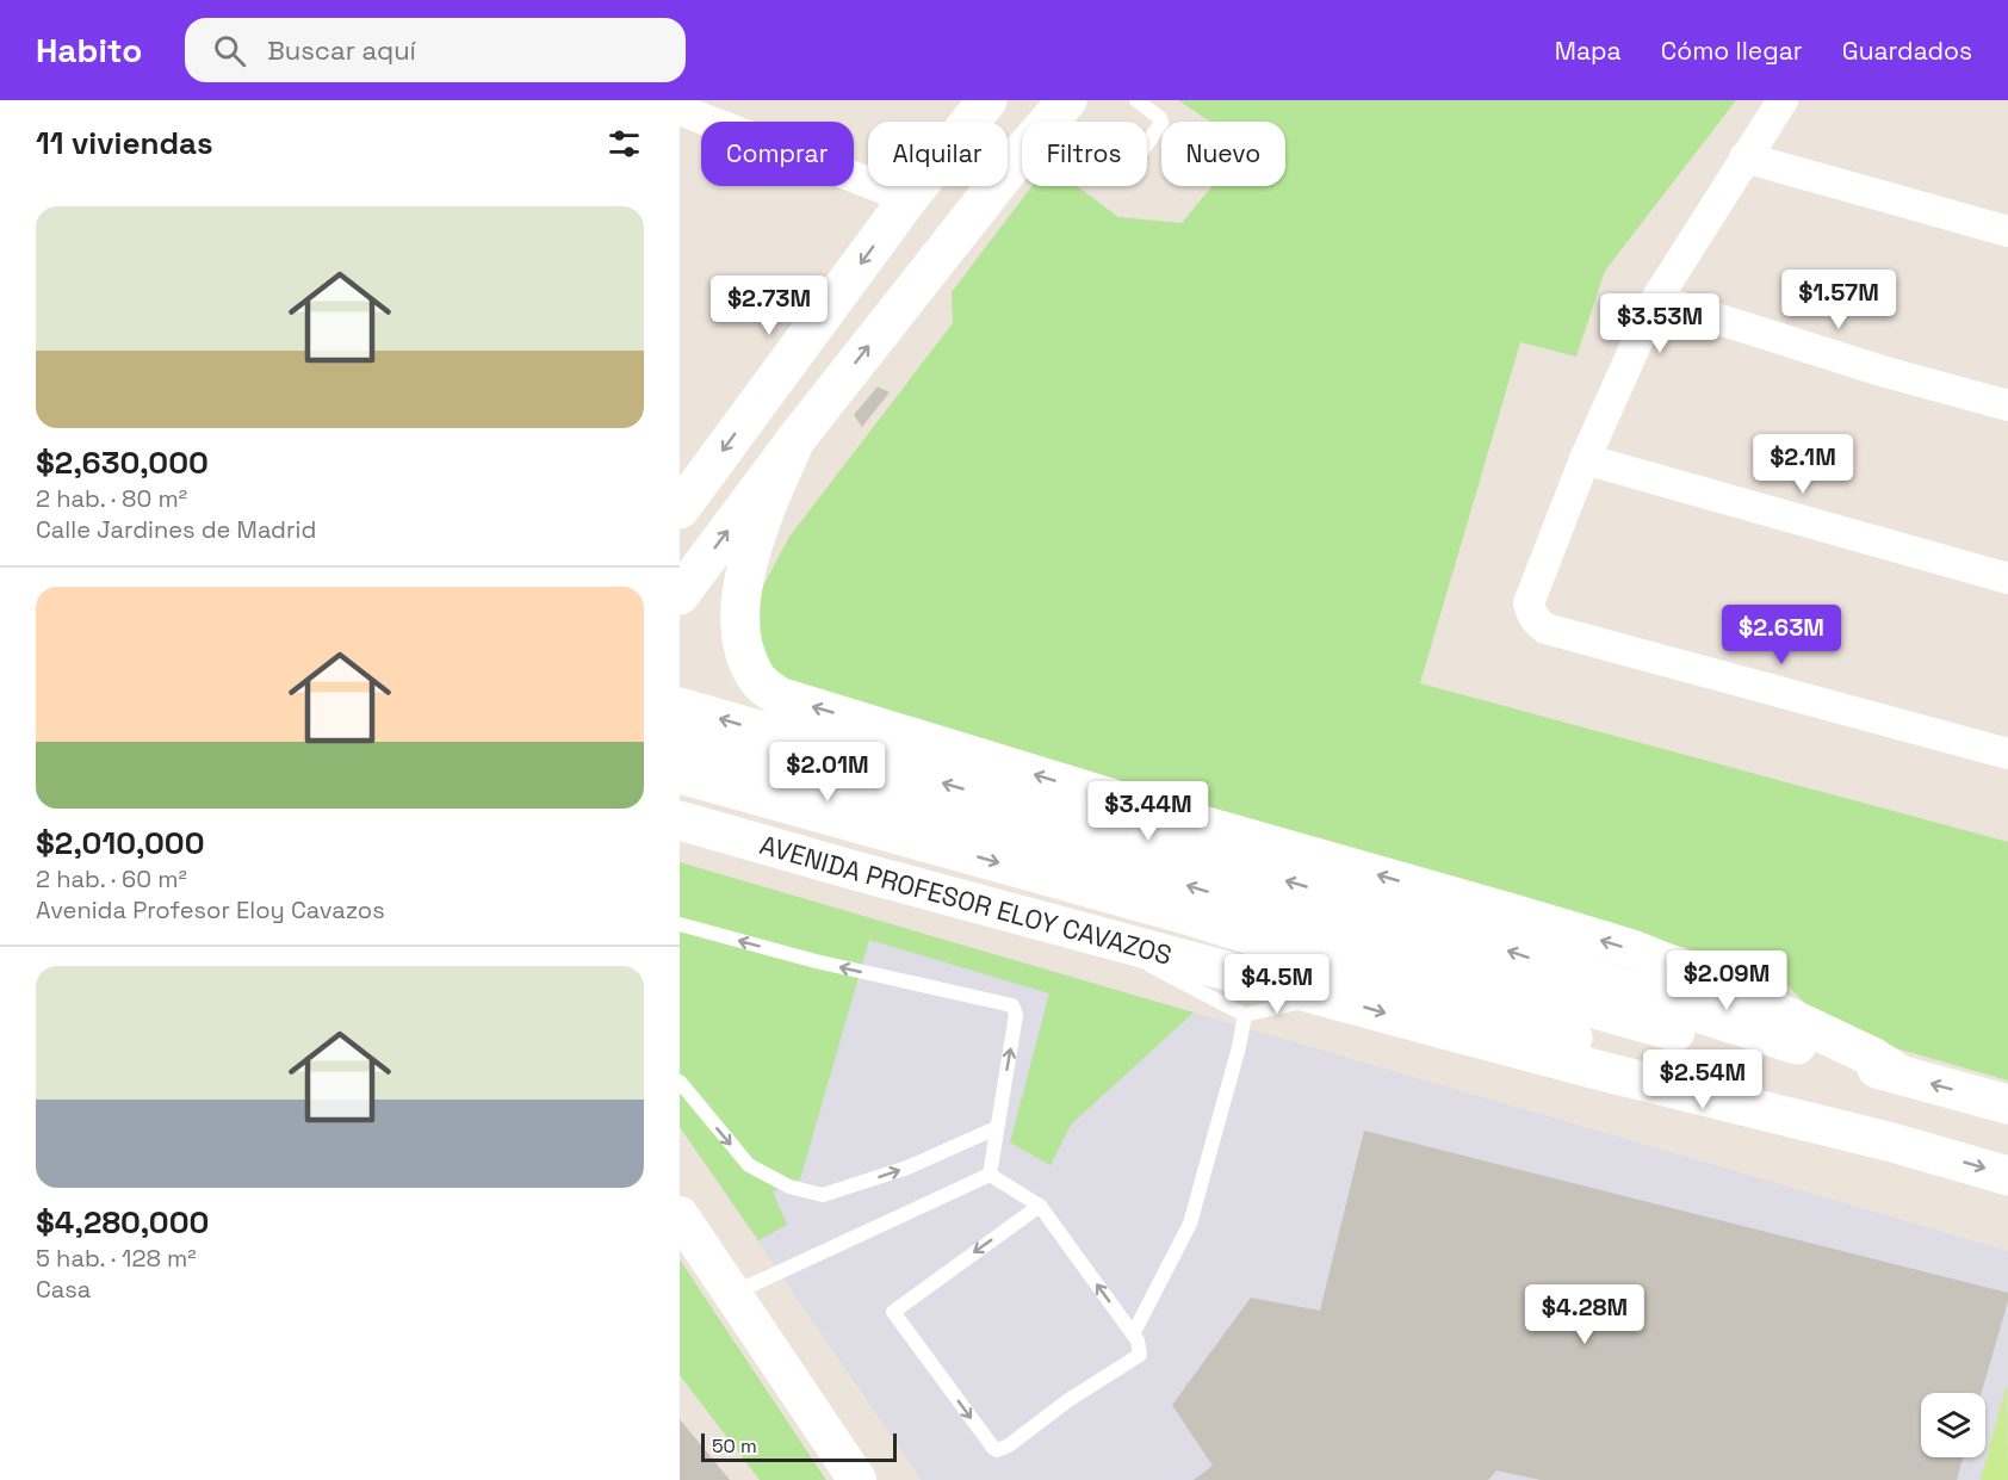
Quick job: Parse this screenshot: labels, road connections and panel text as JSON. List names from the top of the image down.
{
  "streets": {
    "main road": ["AVENIDA PROFESOR ELOY CAVAZOS"]
  },
  "scale_bar": "50 m",
  "page": {
    "header": "Habito",
    "search": "Buscar aquí",
    "nav": ["Mapa", "Cómo llegar", "Guardados"],
    "heading": "11 viviendas",
    "chip": [
      "Comprar",
      "Alquilar",
      "Filtros",
      "Nuevo"
    ],
    "list": [
      {
        "name": "$2,630,000",
        "note": "2 hab. · 80 m² · Calle Jardines de Madrid"
      },
      {
        "name": "$2,010,000",
        "note": "2 hab. · 60 m² · Avenida Profesor Eloy Cavazos"
      },
      {
        "name": "$4,280,000",
        "note": "5 hab. · 128 m² · Casa"
      }
    ],
    "price": [
      "$1.57M",
      "$2.73M",
      "$3.53M",
      "$2.1M",
      "$2.63M",
      "$2.01M",
      "$3.44M",
      "$2.09M",
      "$4.5M",
      "$2.54M",
      "$4.28M"
    ],
    "scale": "50 m"
  }
}
